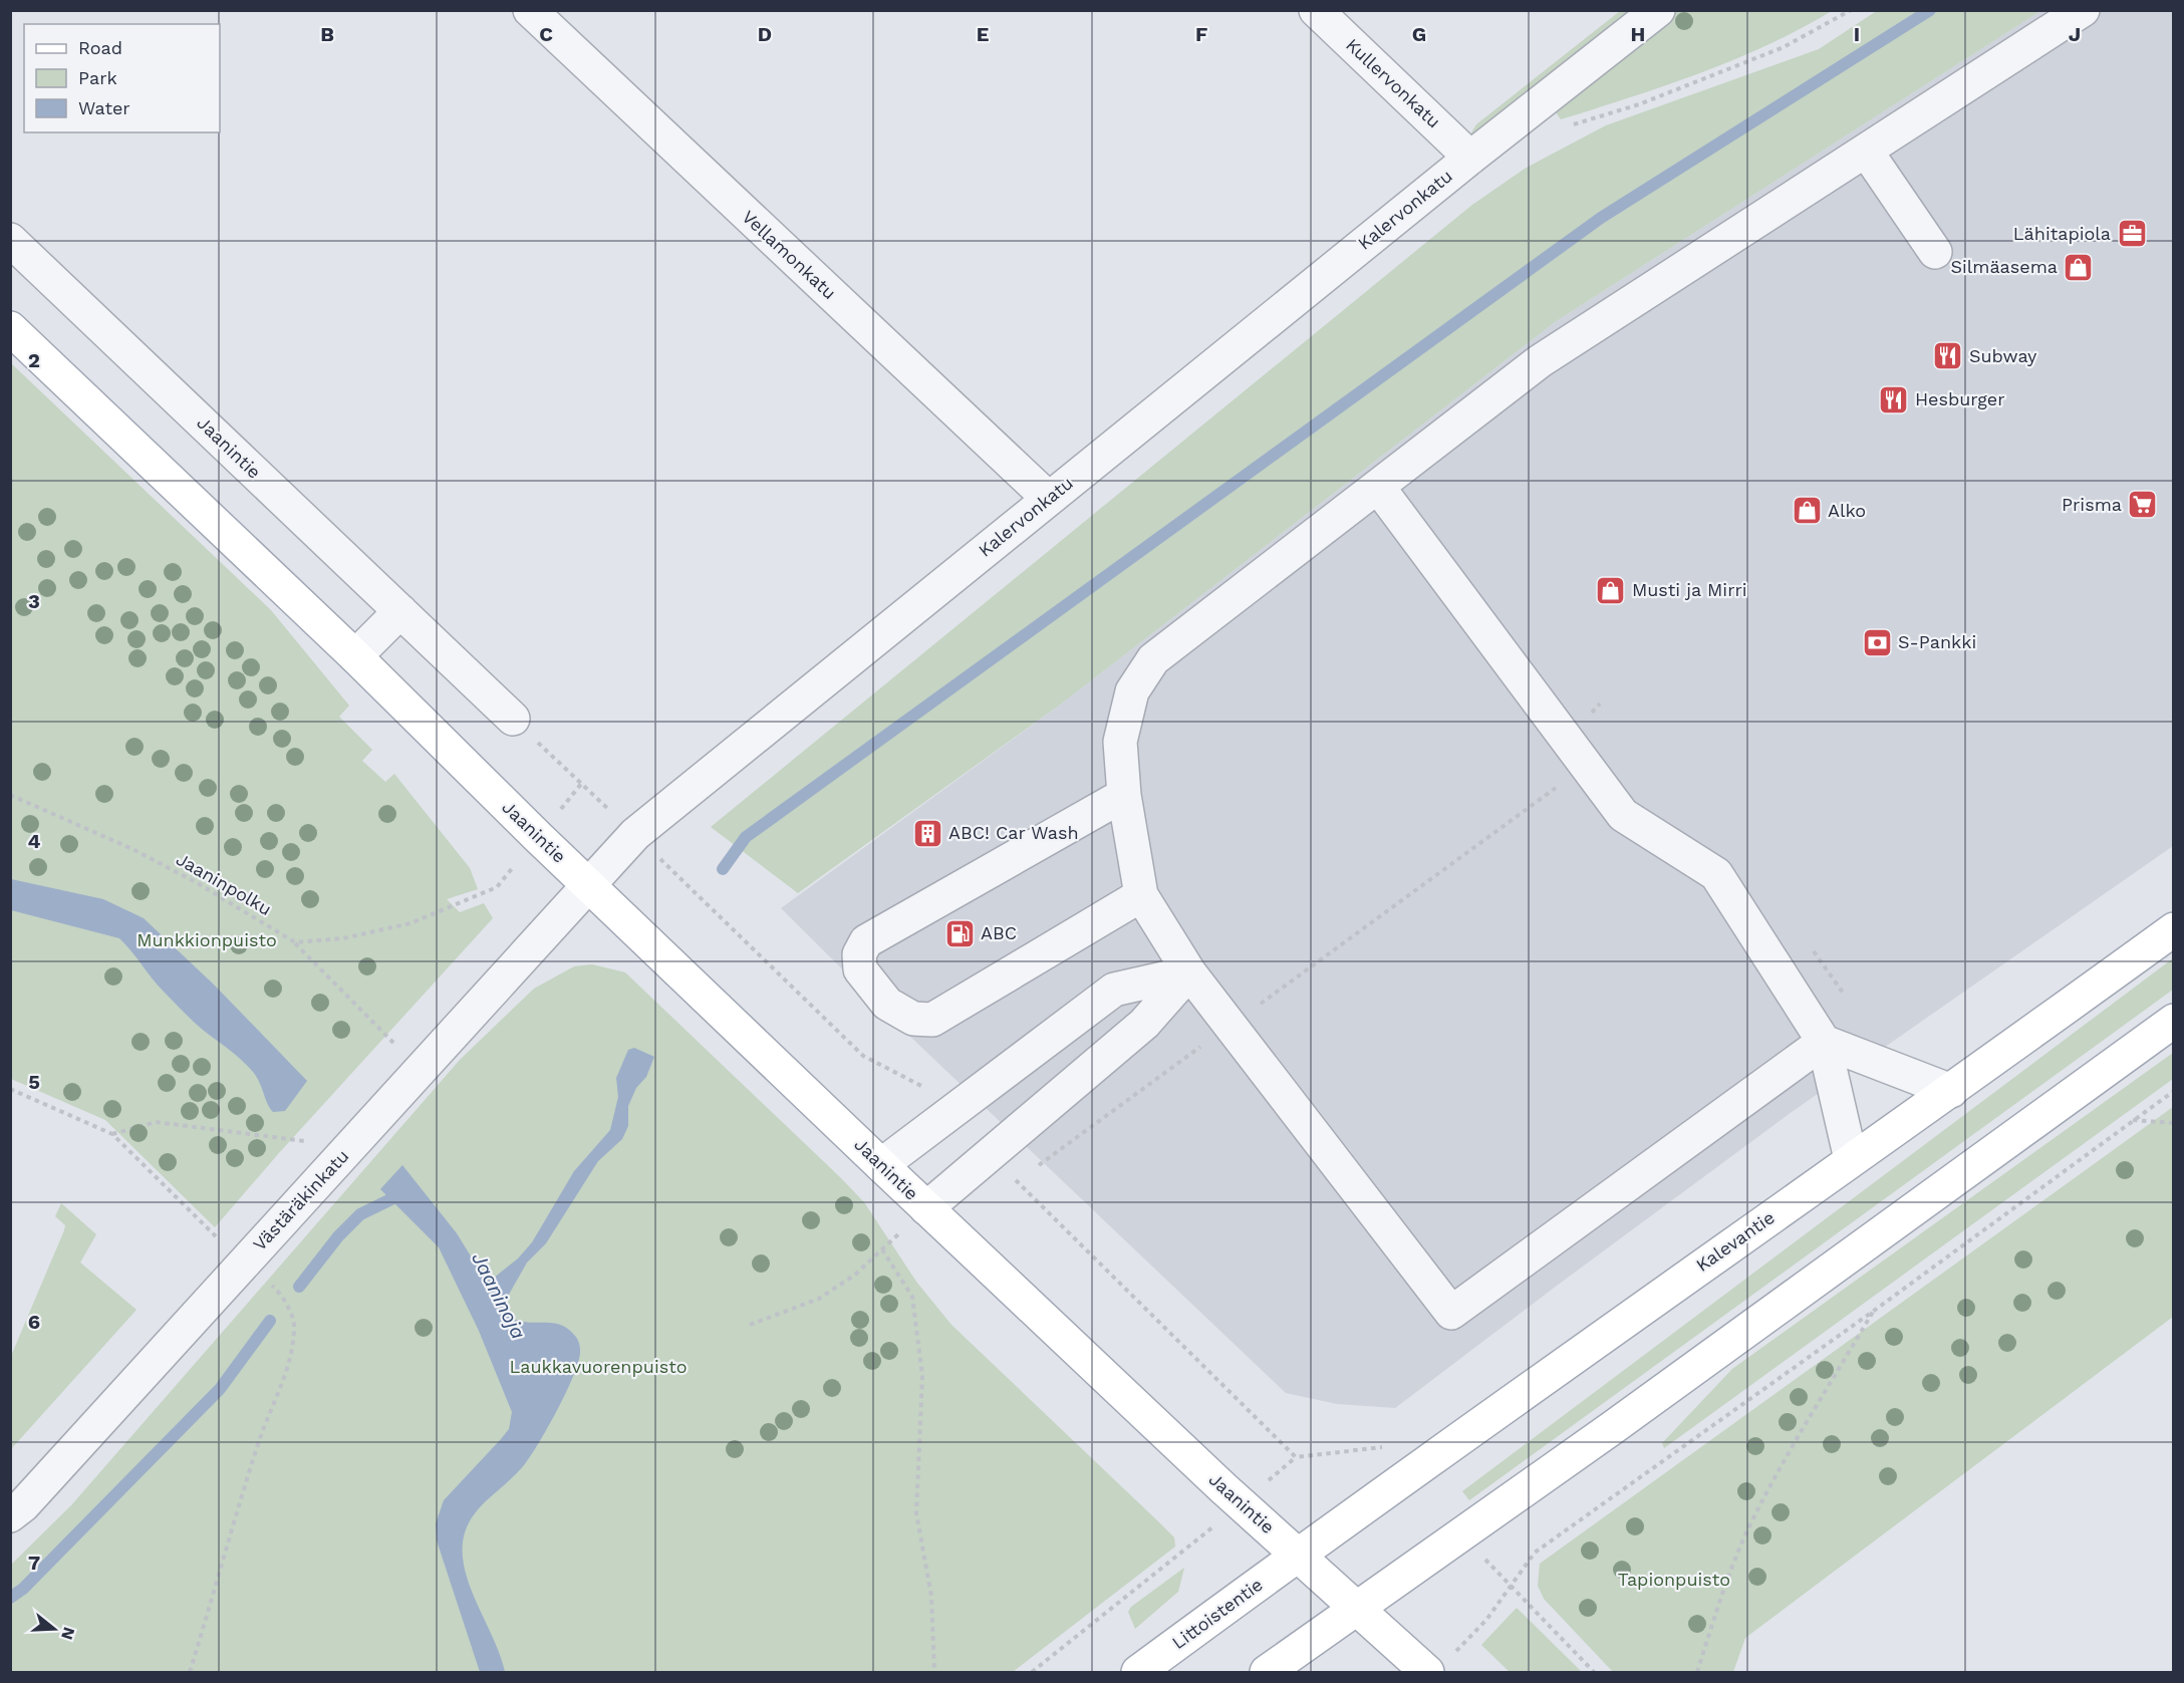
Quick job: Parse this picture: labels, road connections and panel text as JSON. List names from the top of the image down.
{
  "streets": {
    "main road": ["Jaanintie", "Kalevantie", "Littoistentie"],
    "street": [
      "Kullervonkatu",
      "Kalervonkatu",
      "Vellamonkatu",
      "Västäräkinkatu"
    ],
    "path": ["Jaaninpolku"]
  },
  "crossings": [
    ["Kullervonkatu", "Kalervonkatu"],
    ["Kalervonkatu", "Vellamonkatu"],
    ["Kalervonkatu", "Jaanintie"],
    ["Kalervonkatu", "Västäräkinkatu"],
    ["Jaanintie", "Västäräkinkatu"],
    ["Jaanintie", "Kalevantie"],
    ["Jaanintie", "Littoistentie"],
    ["Kalevantie", "Littoistentie"]
  ],
  "water": ["Jaaninoja"],
  "parks": ["Munkkionpuisto", "Laukkavuorenpuisto", "Tapionpuisto"],
  "places": {
    "office": ["Lähitapiola"],
    "shop": ["Silmäasema", "Alko", "Musti ja Mirri"],
    "restaurant": ["Subway", "Hesburger"],
    "supermarket": ["Prisma"],
    "bank": ["S-Pankki"],
    "building": ["ABC! Car Wash"],
    "fuel station": ["ABC"]
  },
  "legend": ["Road", "Park", "Water"],
  "north": "right",
  "grid": {
    "columns": [
      "B",
      "C",
      "D",
      "E",
      "F",
      "G",
      "H",
      "I",
      "J"
    ],
    "rows": [
      "2",
      "3",
      "4",
      "5",
      "6",
      "7"
    ]
  }
}
